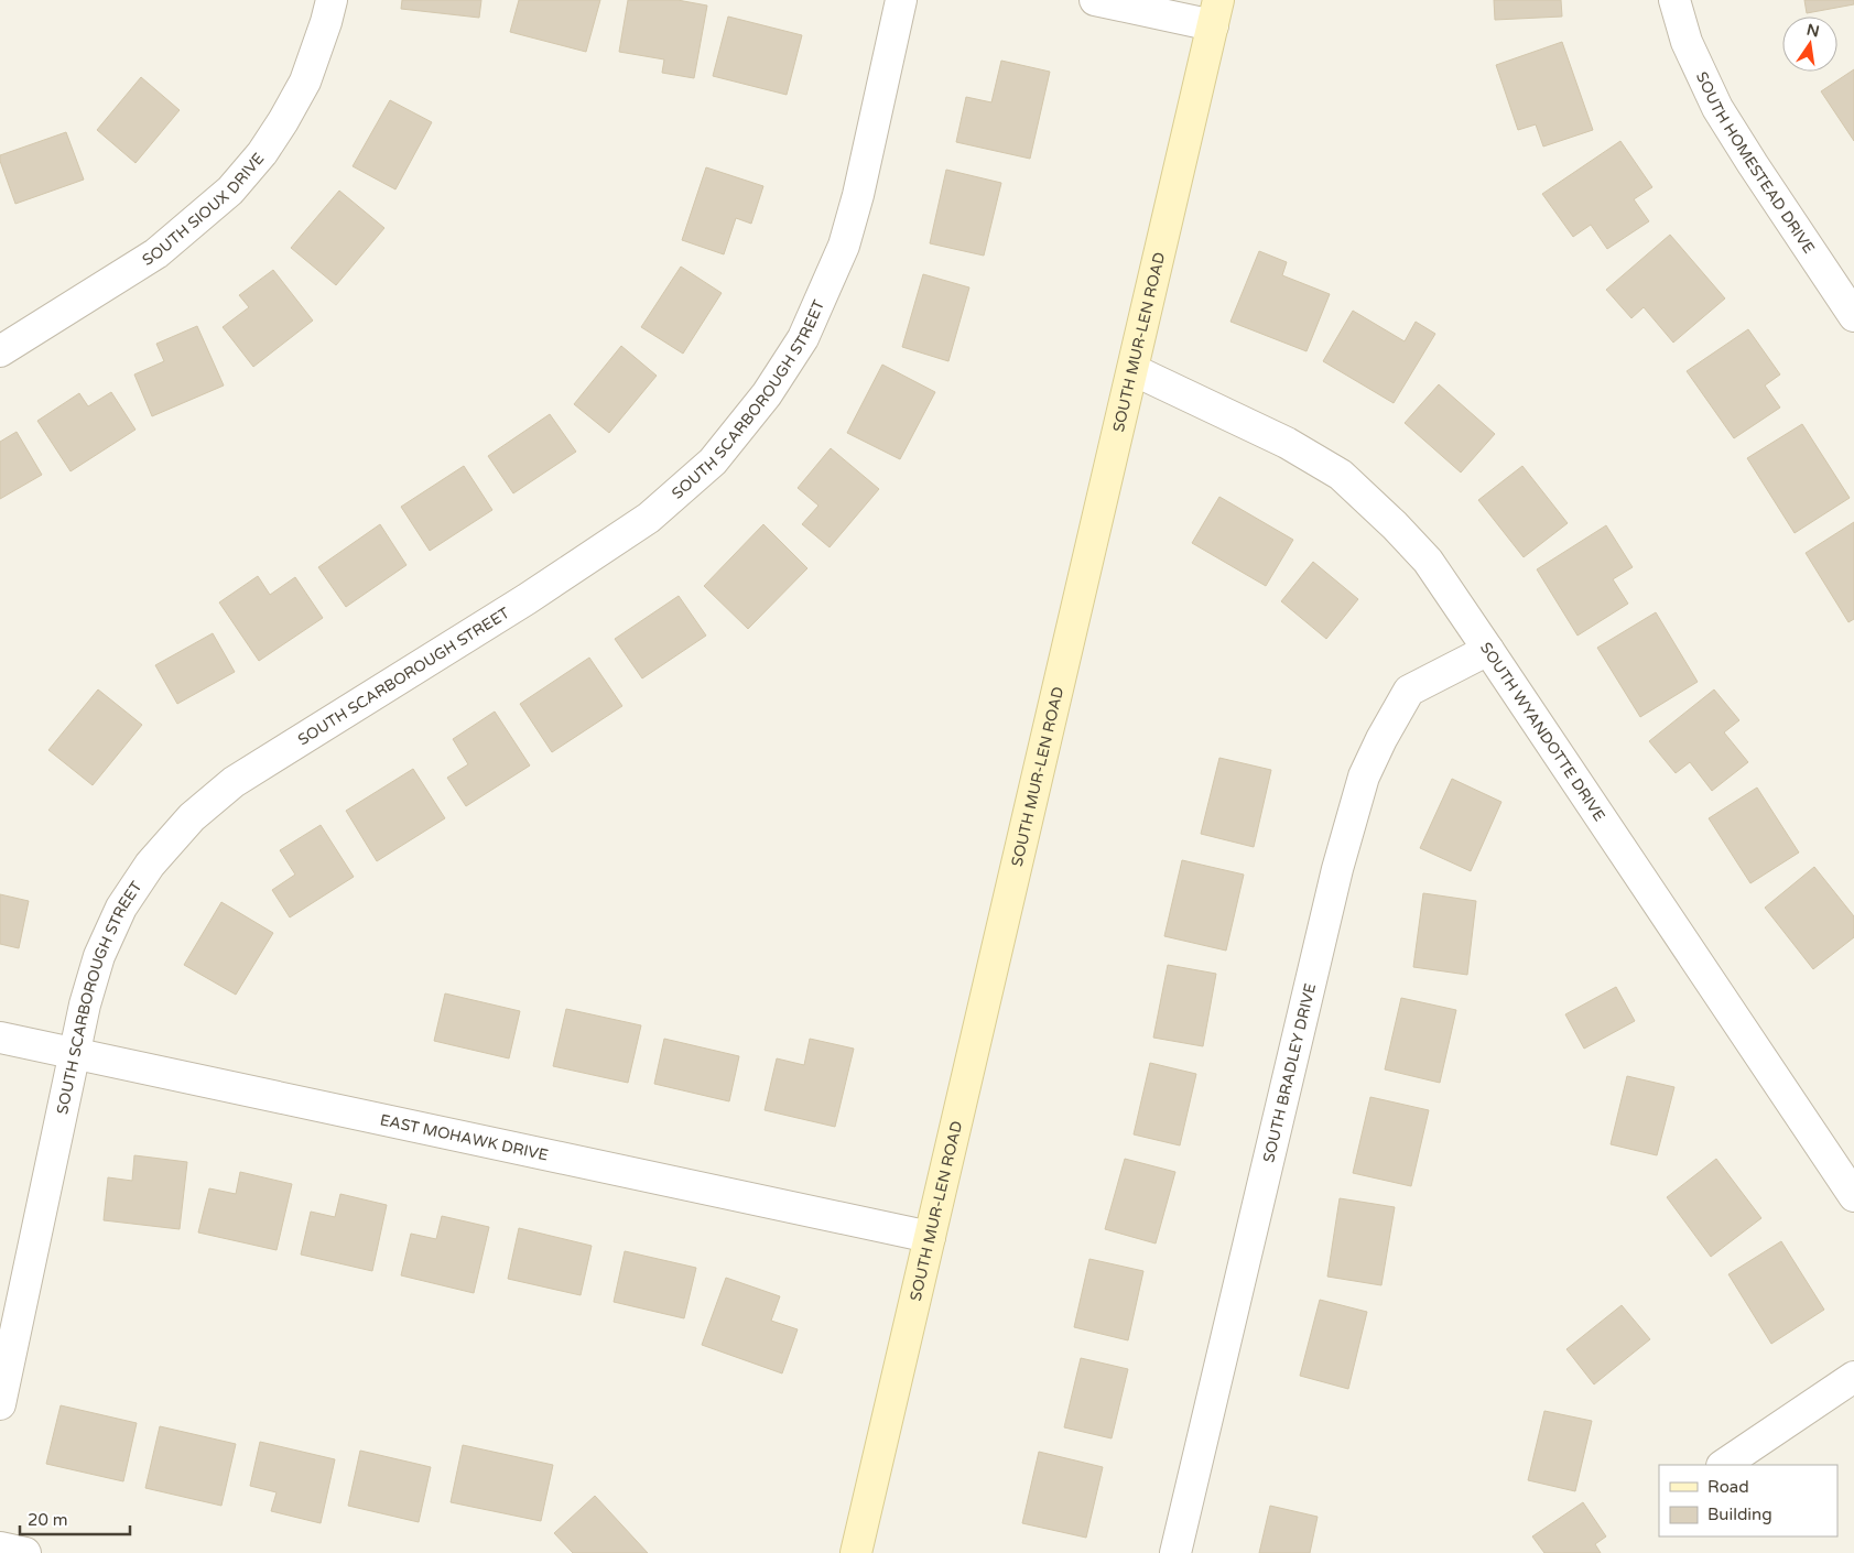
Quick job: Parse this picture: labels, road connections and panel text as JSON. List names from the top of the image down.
{
  "streets": {
    "main road": ["SOUTH MUR-LEN ROAD"],
    "street": [
      "SOUTH HOMESTEAD DRIVE",
      "SOUTH SIOUX DRIVE",
      "SOUTH SCARBOROUGH STREET",
      "SOUTH WYANDOTTE DRIVE",
      "SOUTH BRADLEY DRIVE",
      "EAST MOHAWK DRIVE"
    ]
  },
  "crossings": [
    ["SOUTH MUR-LEN ROAD", "SOUTH WYANDOTTE DRIVE"],
    ["SOUTH MUR-LEN ROAD", "EAST MOHAWK DRIVE"],
    ["SOUTH SCARBOROUGH STREET", "EAST MOHAWK DRIVE"],
    ["SOUTH WYANDOTTE DRIVE", "SOUTH BRADLEY DRIVE"]
  ],
  "legend": ["Road", "Building"],
  "scale_bar": "20 m",
  "north": "top"
}
